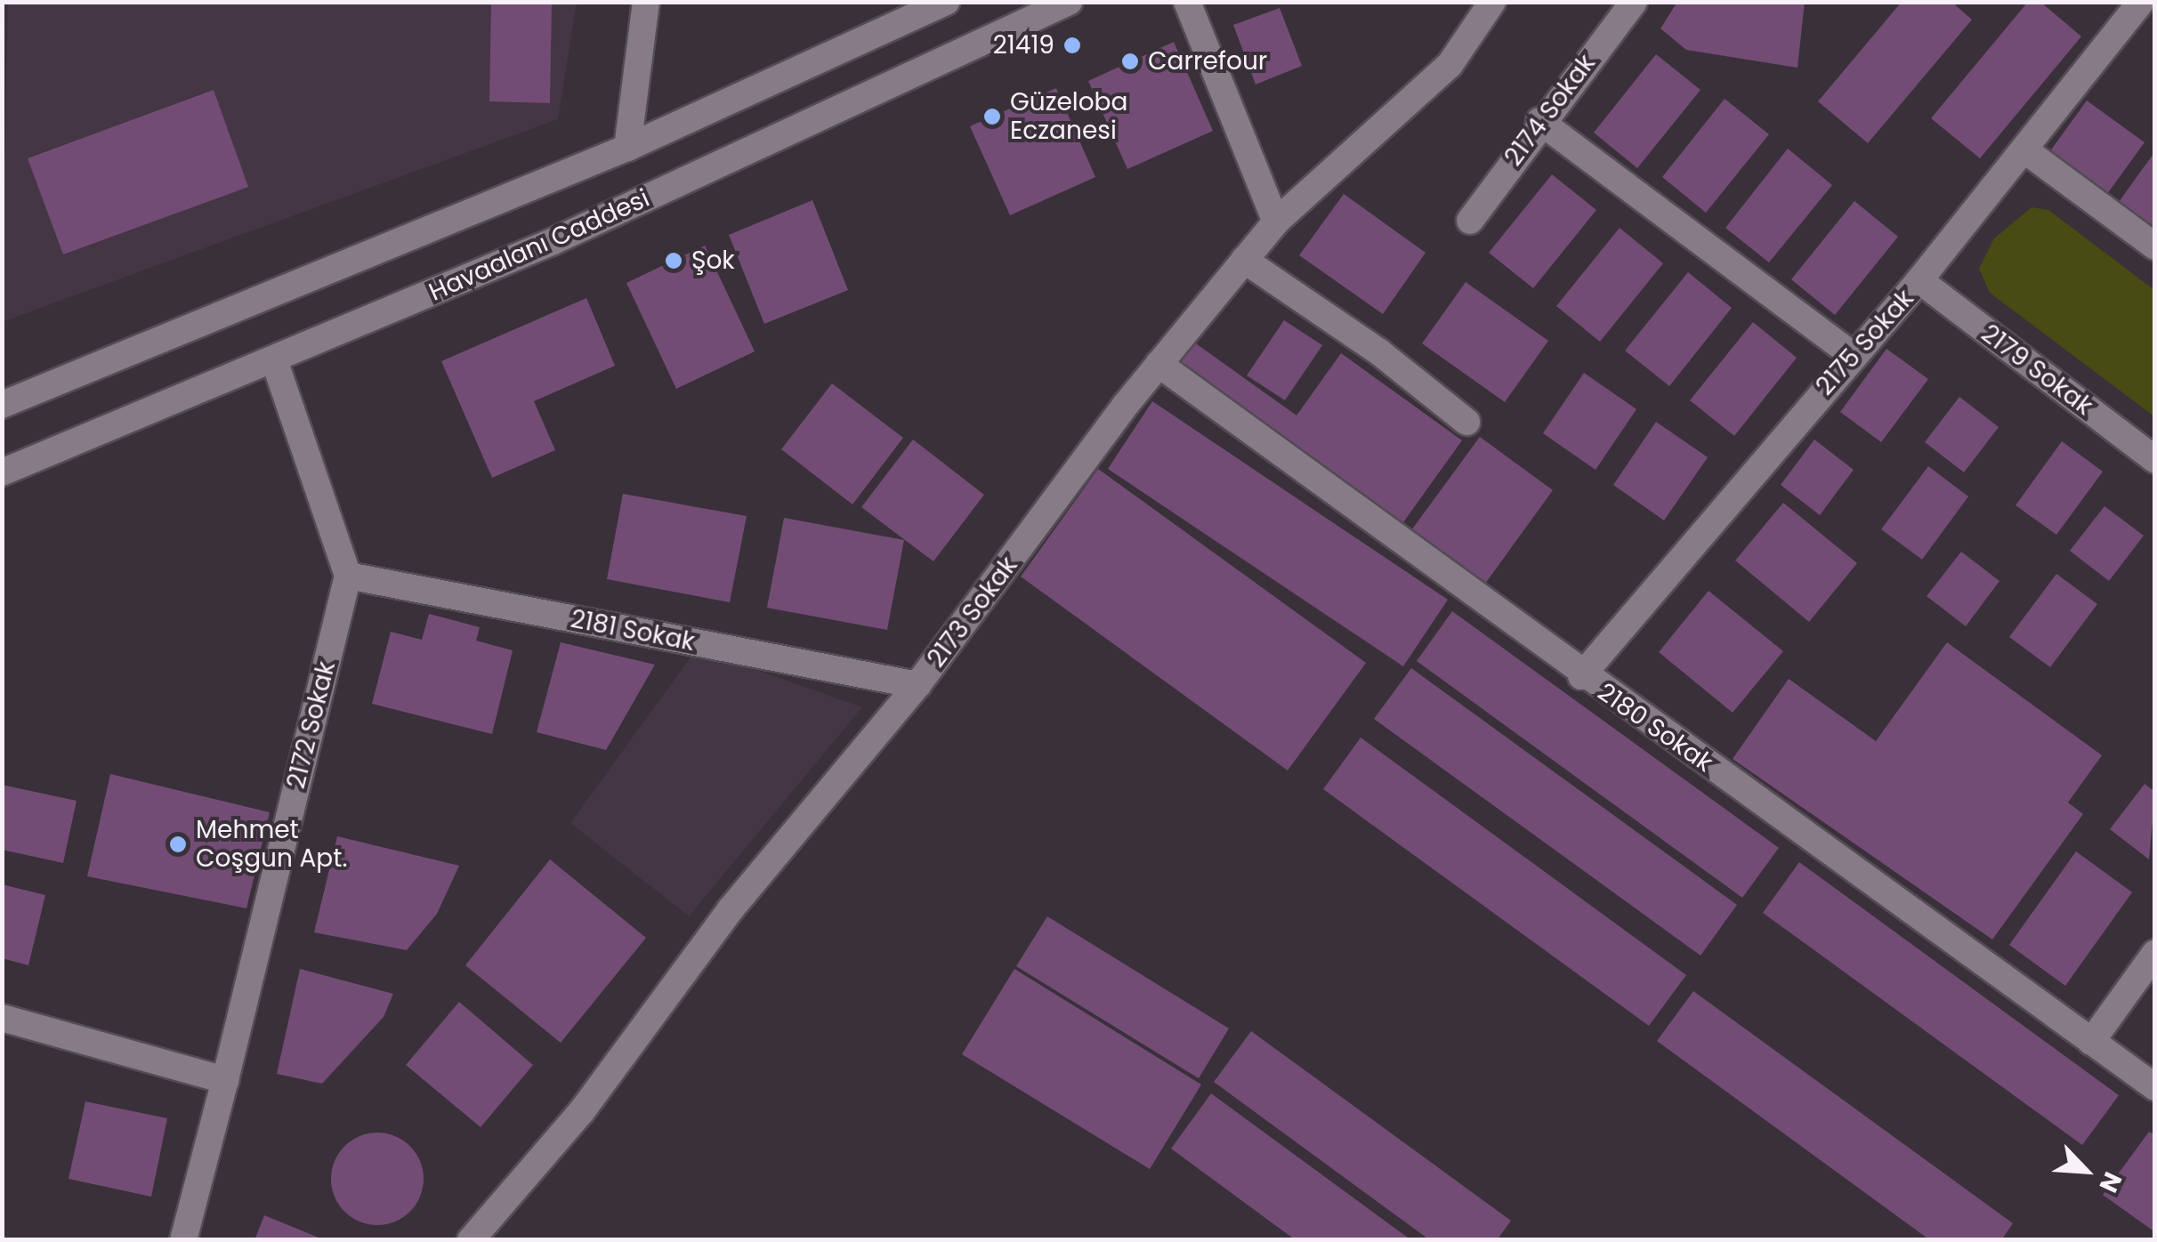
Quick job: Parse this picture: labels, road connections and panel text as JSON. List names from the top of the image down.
{
  "streets": {
    "street": [
      "2174 Sokak",
      "Havaalanı Caddesi",
      "2175 Sokak",
      "2179 Sokak",
      "2173 Sokak",
      "2181 Sokak",
      "2172 Sokak",
      "2180 Sokak"
    ]
  },
  "crossings": [
    ["2175 Sokak", "2179 Sokak"],
    ["2175 Sokak", "2180 Sokak"],
    ["2173 Sokak", "2181 Sokak"],
    ["2173 Sokak", "2180 Sokak"],
    ["2181 Sokak", "2172 Sokak"]
  ],
  "places": [
    "21419",
    "Carrefour",
    "Güzeloba Eczanesi",
    "Şok",
    "Mehmet Coşgun Apt."
  ],
  "north": "bottom right"
}
